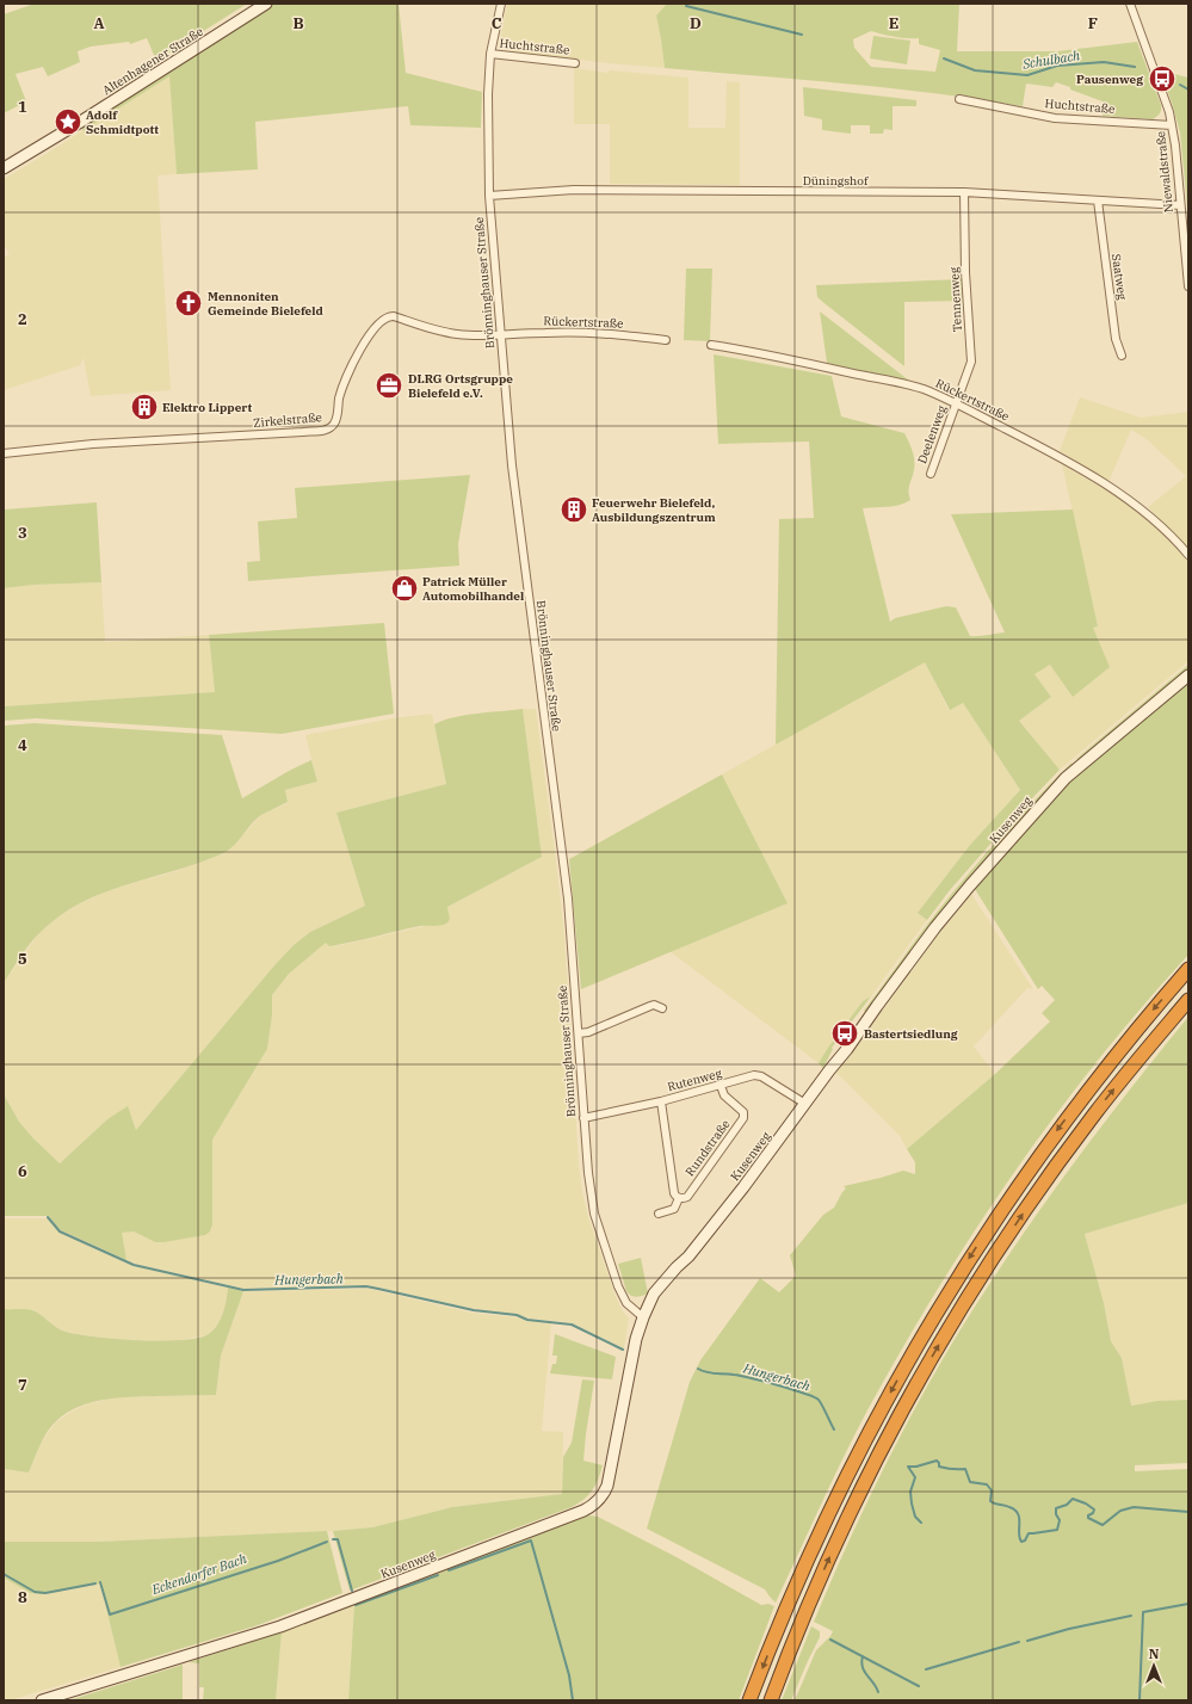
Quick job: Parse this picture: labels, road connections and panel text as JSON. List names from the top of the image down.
{
  "streets": {
    "street": [
      "Huchtstraße",
      "Altenhagener Straße",
      "Niewaldstraße",
      "Düningshof",
      "Saatweg",
      "Brönninghauser Straße",
      "Tennenweg",
      "Rückertstraße",
      "Zirkelstraße",
      "Deelenweg",
      "Kusenweg",
      "Rutenweg",
      "Rundstraße"
    ]
  },
  "crossings": [
    ["Huchtstraße", "Niewaldstraße"],
    ["Huchtstraße", "Brönninghauser Straße"],
    ["Niewaldstraße", "Düningshof"],
    ["Düningshof", "Saatweg"],
    ["Düningshof", "Brönninghauser Straße"],
    ["Düningshof", "Tennenweg"],
    ["Brönninghauser Straße", "Rückertstraße"],
    ["Brönninghauser Straße", "Zirkelstraße"],
    ["Brönninghauser Straße", "Kusenweg"],
    ["Brönninghauser Straße", "Rutenweg"],
    ["Tennenweg", "Rückertstraße"],
    ["Tennenweg", "Deelenweg"],
    ["Rückertstraße", "Zirkelstraße"],
    ["Rückertstraße", "Deelenweg"],
    ["Kusenweg", "Rutenweg"],
    ["Rutenweg", "Rundstraße"]
  ],
  "water": ["Schulbach", "Hungerbach", "Eckendorfer Bach"],
  "places": {
    "bus stop": ["Pausenweg", "Bastertsiedlung"],
    "place": ["Adolf Schmidtpott"],
    "church": ["Mennoniten Gemeinde Bielefeld"],
    "office": ["DLRG Ortsgruppe Bielefeld e.V."],
    "building": ["Elektro Lippert", "Feuerwehr Bielefeld, Ausbildungszentrum"],
    "shop": ["Patrick Müller Automobilhandel"]
  },
  "north": "top",
  "grid": {
    "columns": [
      "A",
      "B",
      "C",
      "D",
      "E",
      "F"
    ],
    "rows": [
      "1",
      "2",
      "3",
      "4",
      "5",
      "6",
      "7",
      "8"
    ]
  }
}
